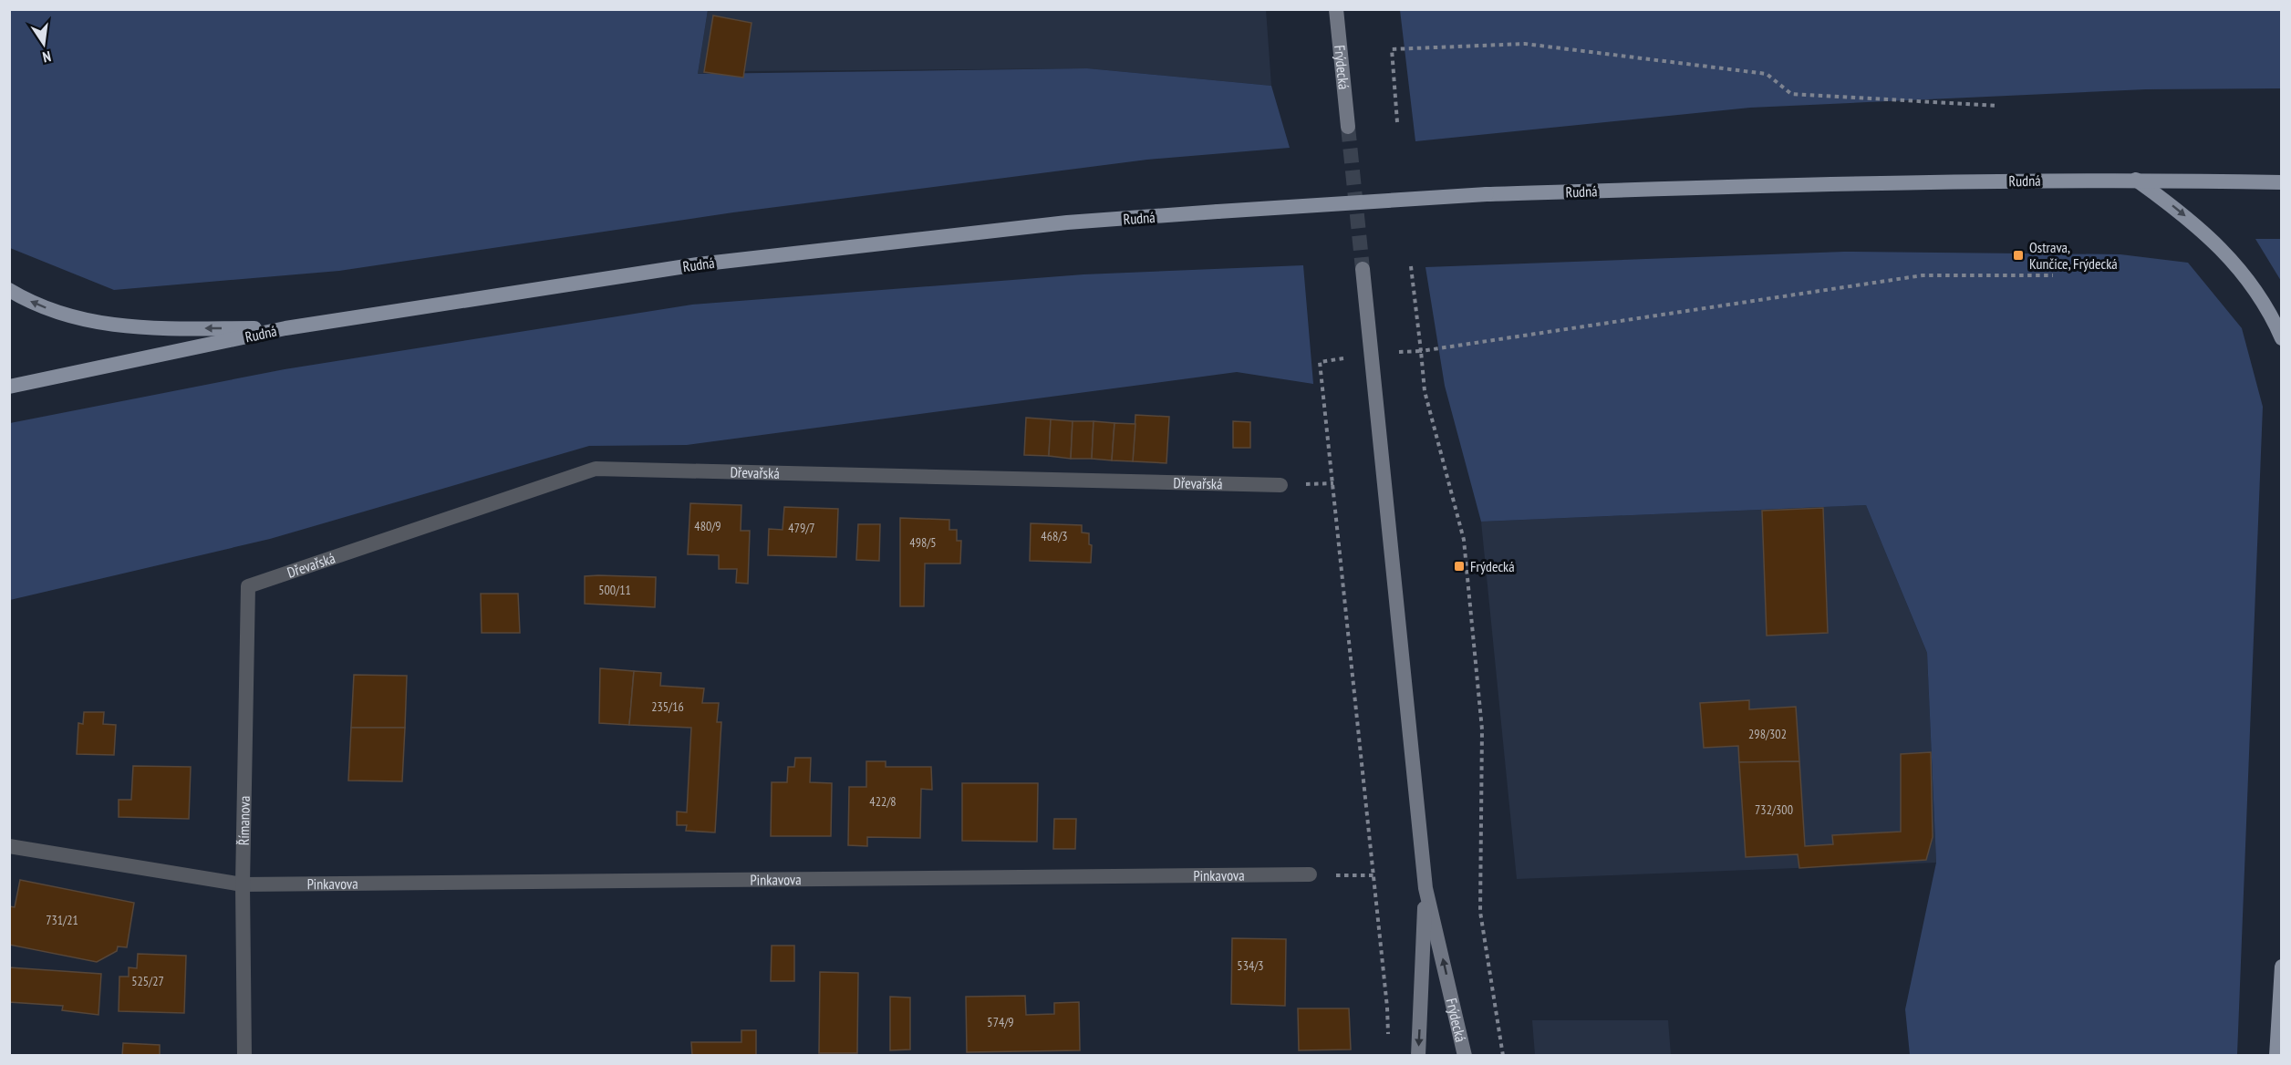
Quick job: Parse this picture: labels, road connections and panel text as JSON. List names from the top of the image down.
{
  "streets": {
    "main road": ["Frýdecká", "Rudná"],
    "street": ["Dřevařská", "Římanova", "Pinkavova"]
  },
  "crossings": [
    ["Dřevařská", "Římanova"],
    ["Římanova", "Pinkavova"]
  ],
  "places": {
    "transit": ["Ostrava, Kunčice, Frýdecká", "Frýdecká"]
  },
  "house_numbers": [
    "480/9",
    "479/7",
    "468/3",
    "498/5",
    "500/11",
    "235/16",
    "298/302",
    "422/8",
    "732/300",
    "731/21",
    "534/3",
    "525/27",
    "574/9"
  ],
  "north": "bottom"
}
